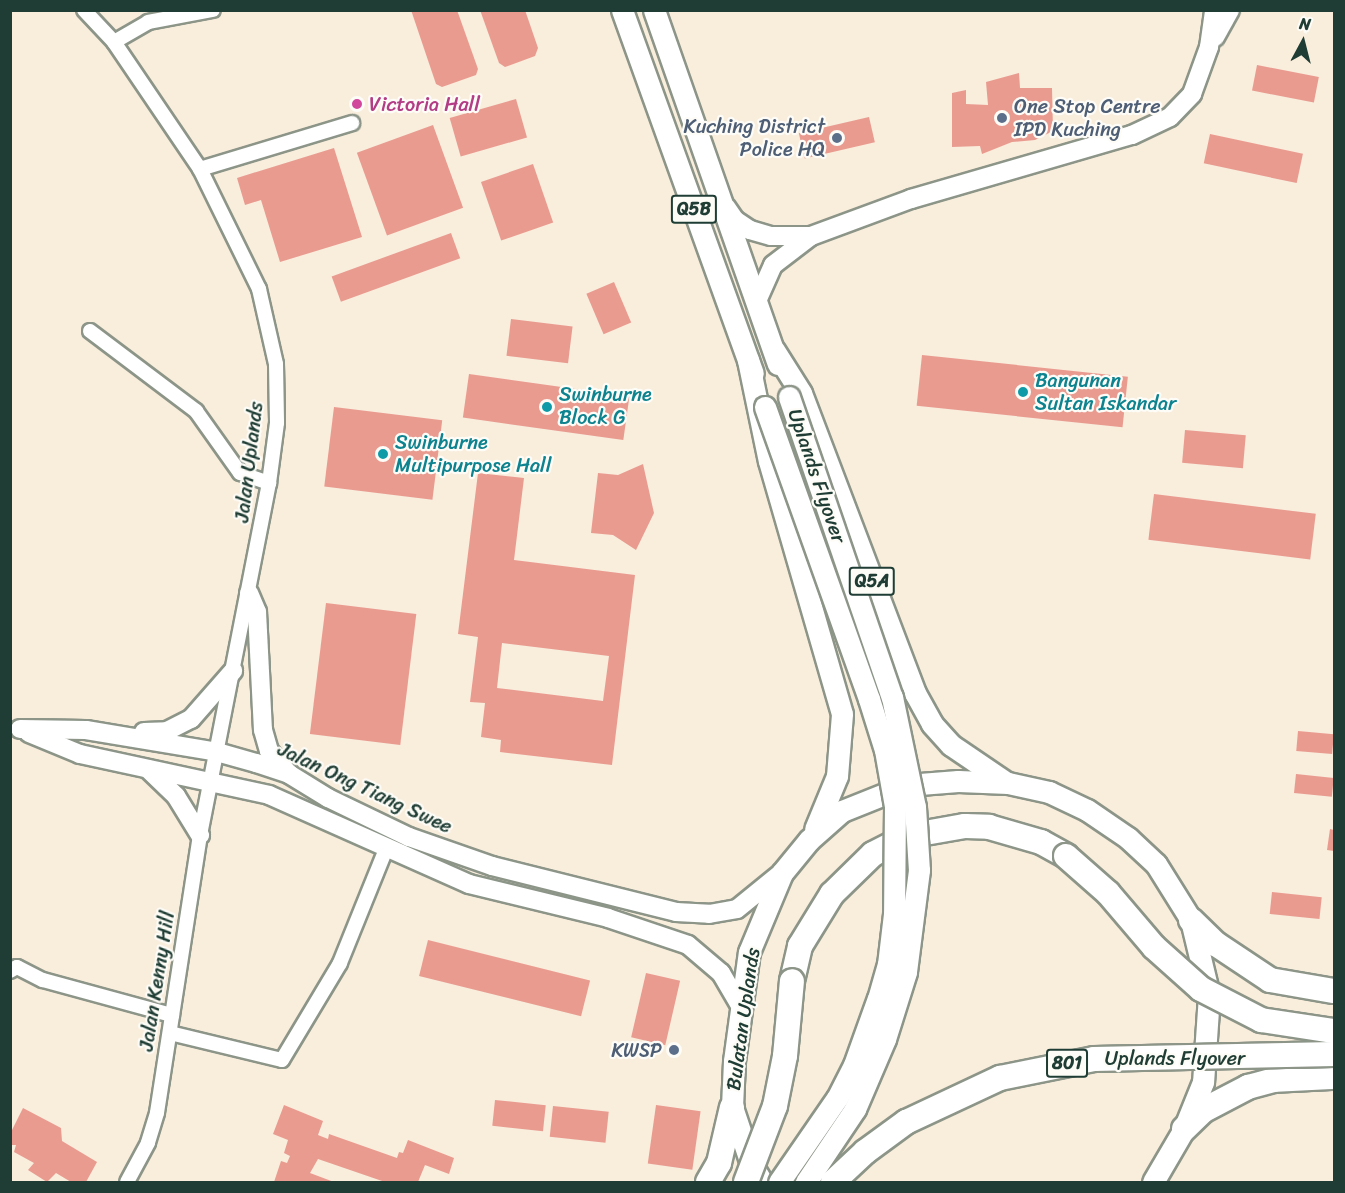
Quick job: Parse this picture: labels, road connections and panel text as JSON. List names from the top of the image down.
{
  "streets": {
    "highway": ["Uplands Flyover", "801"],
    "main road": [
      "Q5B",
      "Q5A",
      "Jalan Ong Tiang Swee",
      "Bulatan Uplands"
    ],
    "street": ["Jalan Uplands", "Jalan Kenny Hill"]
  },
  "crossings": [
    ["Q5B", "Uplands Flyover"],
    ["Q5B", "Bulatan Uplands"],
    ["Jalan Uplands", "Jalan Ong Tiang Swee"],
    ["Jalan Uplands", "Jalan Kenny Hill"],
    ["Uplands Flyover", "Q5A"],
    ["Q5A", "Bulatan Uplands"],
    ["Jalan Ong Tiang Swee", "Jalan Kenny Hill"],
    ["Jalan Ong Tiang Swee", "Bulatan Uplands"]
  ],
  "places": [
    "Victoria Hall",
    "One Stop Centre IPD Kuching",
    "Kuching District Police HQ",
    "Bangunan Sultan Iskandar",
    "Swinburne Block G",
    "Swinburne Multipurpose Hall",
    "KWSP"
  ],
  "north": "top"
}
